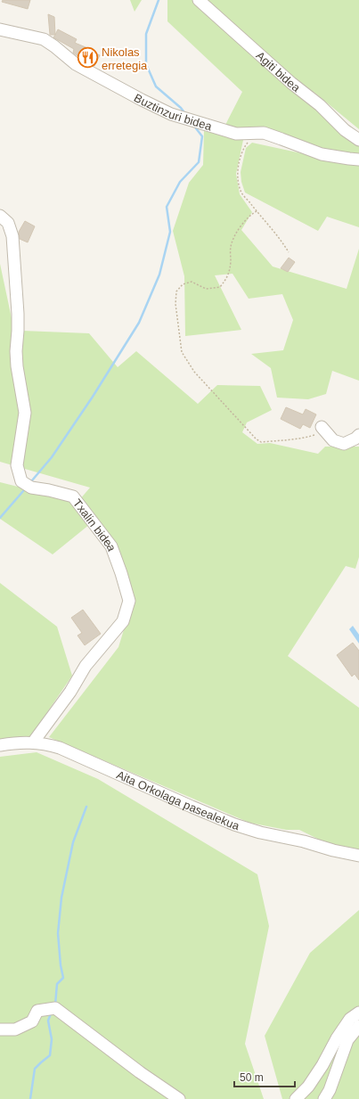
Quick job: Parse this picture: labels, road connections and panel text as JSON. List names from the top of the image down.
{
  "streets": {
    "street": [
      "Agiti bidea",
      "Buztinzuri bidea",
      "Txalin bidea",
      "Aita Orkolaga pasealekua"
    ]
  },
  "crossings": [
    ["Txalin bidea", "Aita Orkolaga pasealekua"]
  ],
  "places": {
    "restaurant": ["Nikolas erretegia"]
  },
  "scale_bar": "50 m"
}
